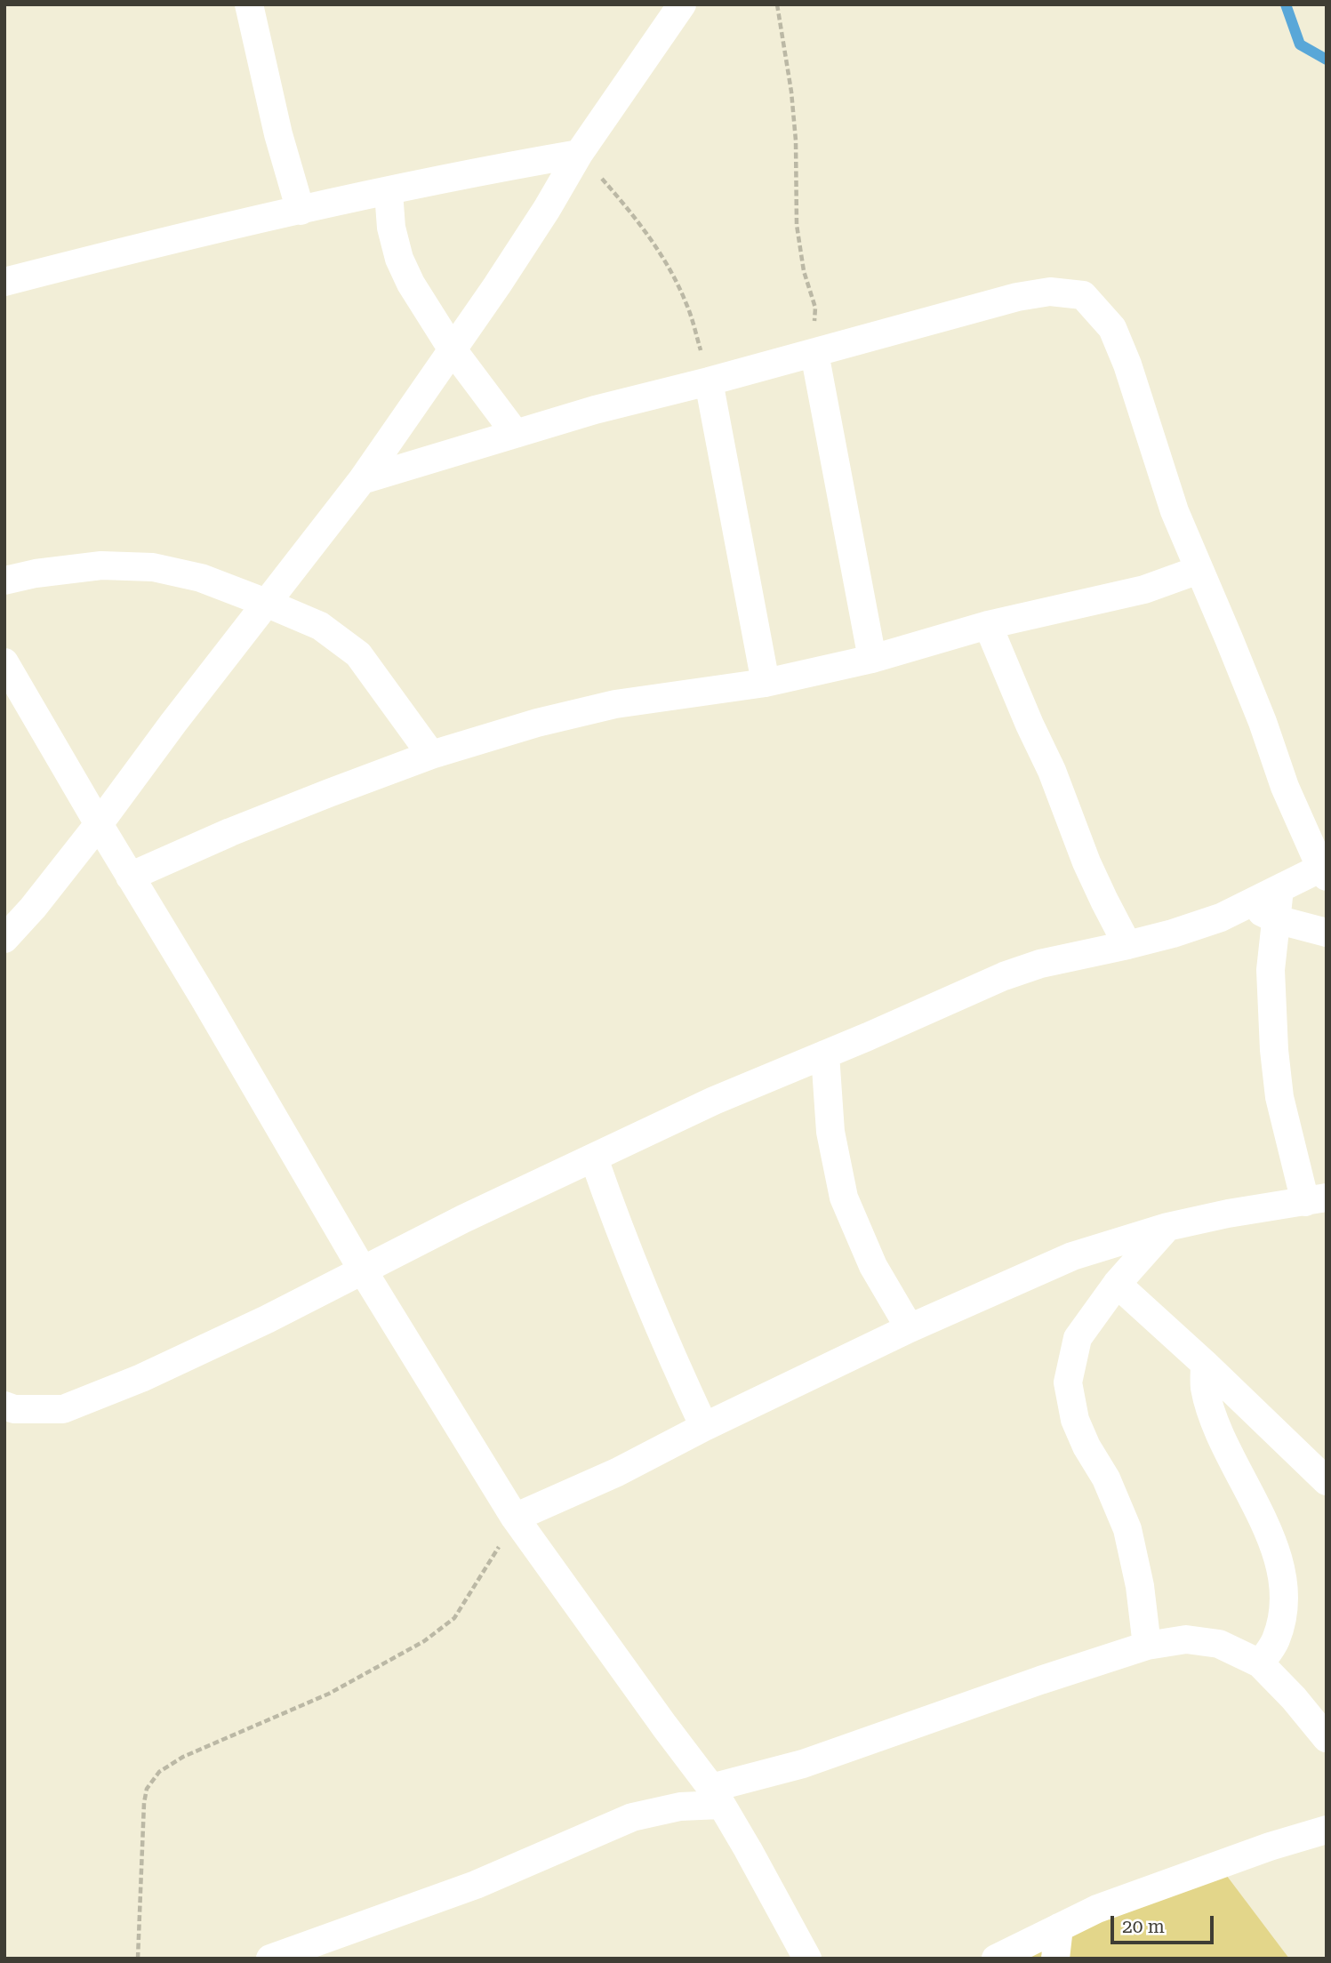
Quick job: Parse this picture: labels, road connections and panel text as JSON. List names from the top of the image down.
{
  "scale_bar": "20 m"
}
